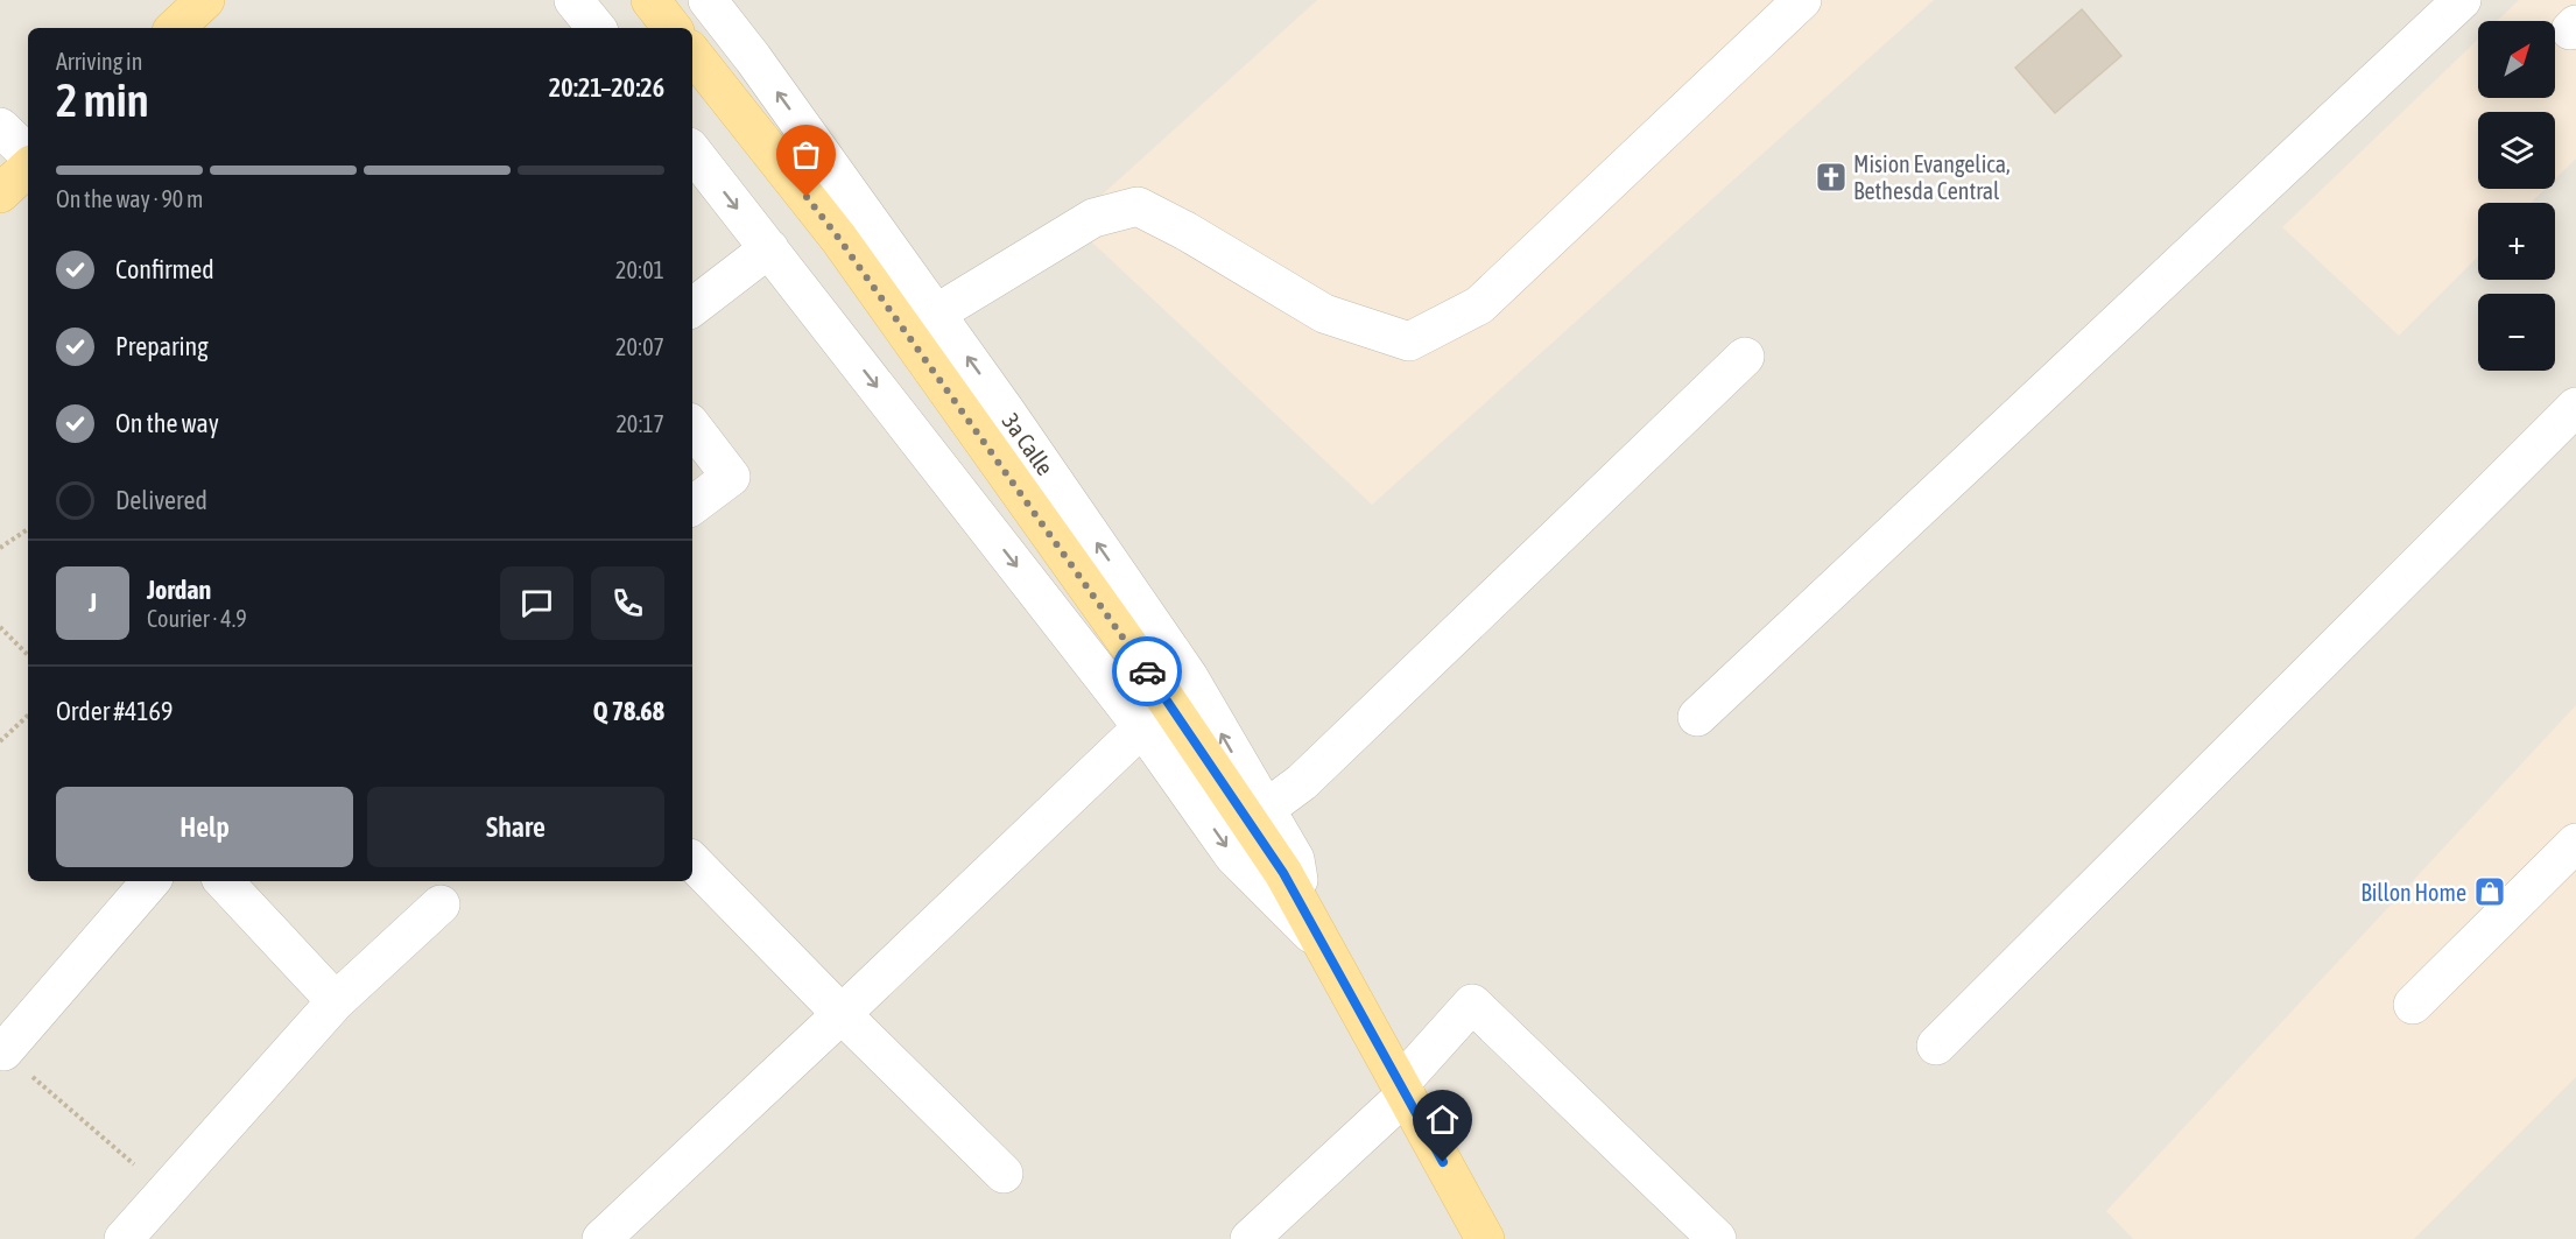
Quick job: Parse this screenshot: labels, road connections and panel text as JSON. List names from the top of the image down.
{
  "streets": {
    "main road": ["3a Calle"]
  },
  "places": {
    "church": ["Mision Evangelica, Bethesda Central"],
    "shop": ["Billon Home"]
  },
  "north": "top right",
  "page": {
    "map_buttons": ["+", "−"],
    "heading": ["2 min", "Arriving in", "20:21–20:26"],
    "panel": [
      "Jordan",
      "Courier · 4.9",
      "Order #4169",
      "Q 78.68"
    ],
    "bar": "On the way · 90 m",
    "list": [
      ["Confirmed", "20:01"],
      ["Preparing", "20:07"],
      ["On the way", "20:17"],
      "Delivered"
    ],
    "round": "J",
    "buttons": ["Help", "Share"]
  }
}
